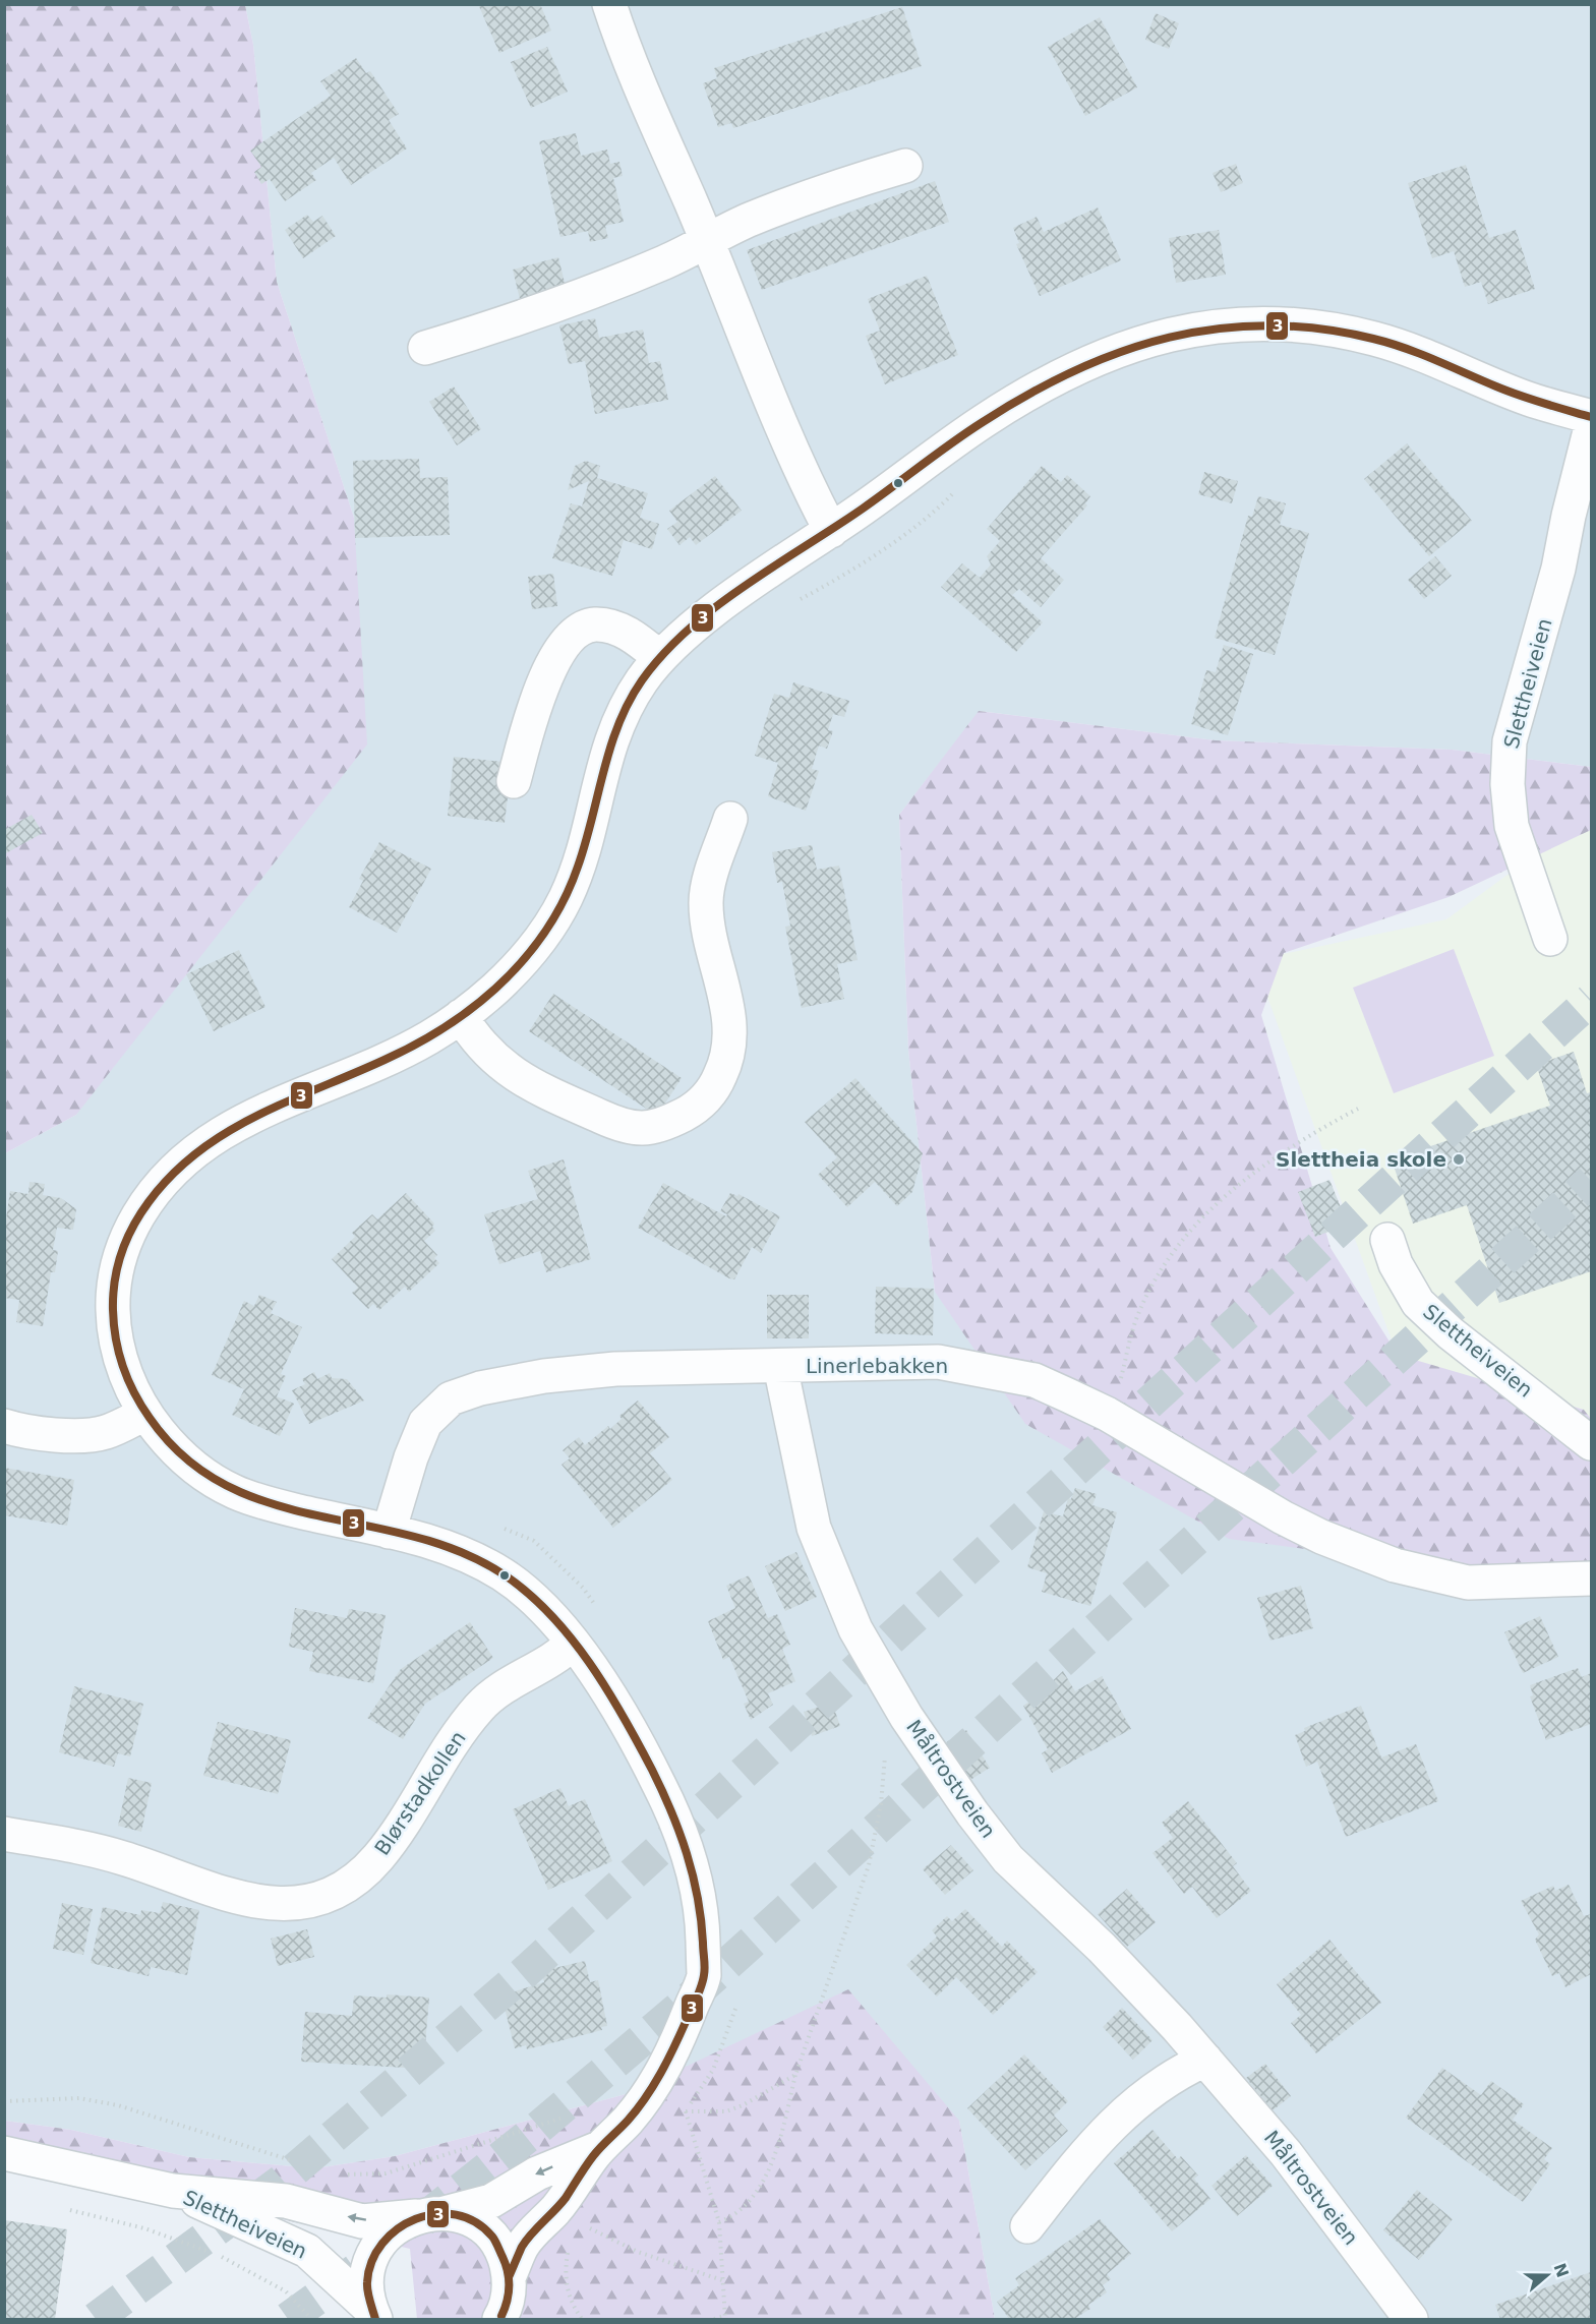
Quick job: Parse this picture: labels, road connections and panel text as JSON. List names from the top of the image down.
{
  "streets": {
    "street": [
      "Slettheiveien",
      "Linerlebakken",
      "Måltrostveien",
      "Blørstadkollen"
    ]
  },
  "crossings": [
    ["Slettheiveien", "Linerlebakken"],
    ["Slettheiveien", "Blørstadkollen"],
    ["Linerlebakken", "Måltrostveien"]
  ],
  "places": ["Slettheia skole"],
  "lines": ["transit line 3"],
  "north": "right"
}
